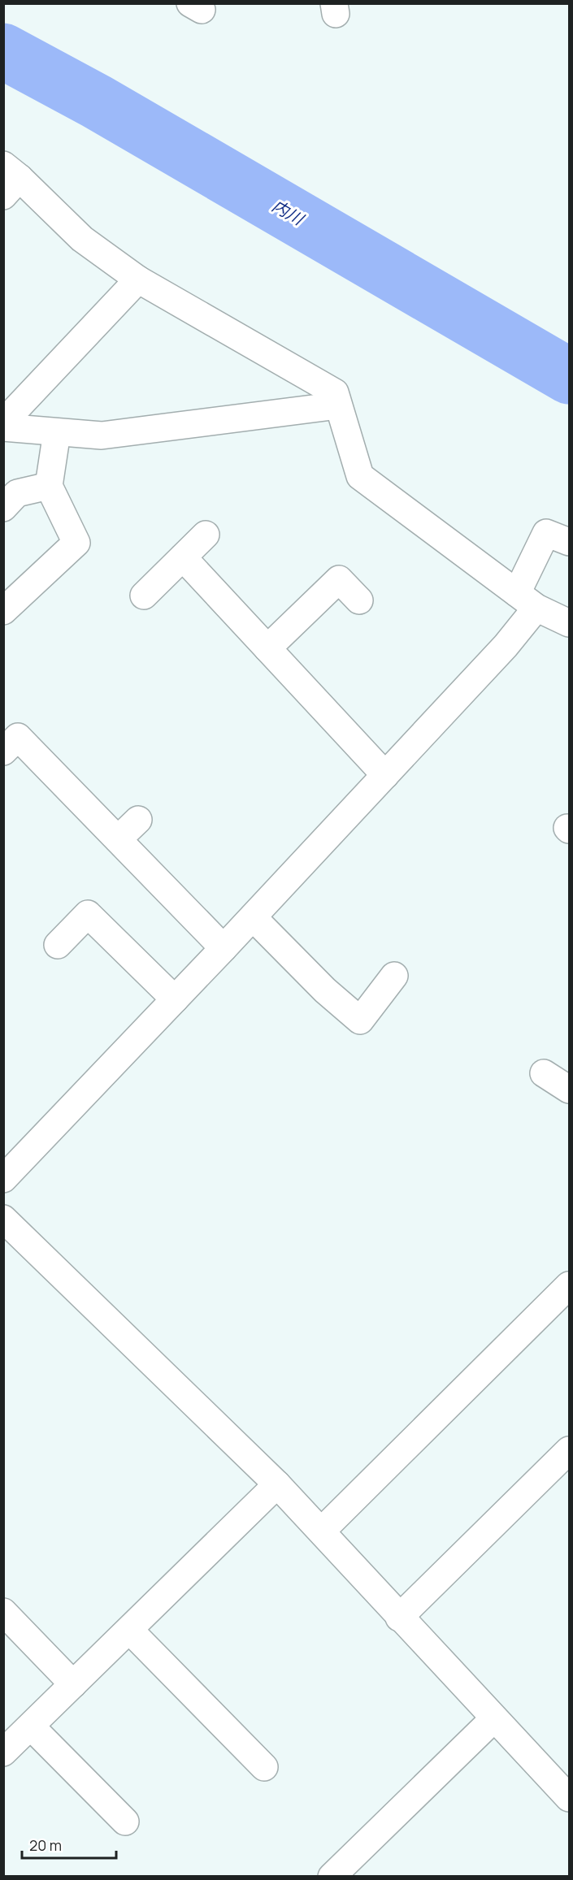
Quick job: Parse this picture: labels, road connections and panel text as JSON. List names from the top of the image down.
{
  "water": ["内川"],
  "scale_bar": "20 m"
}
